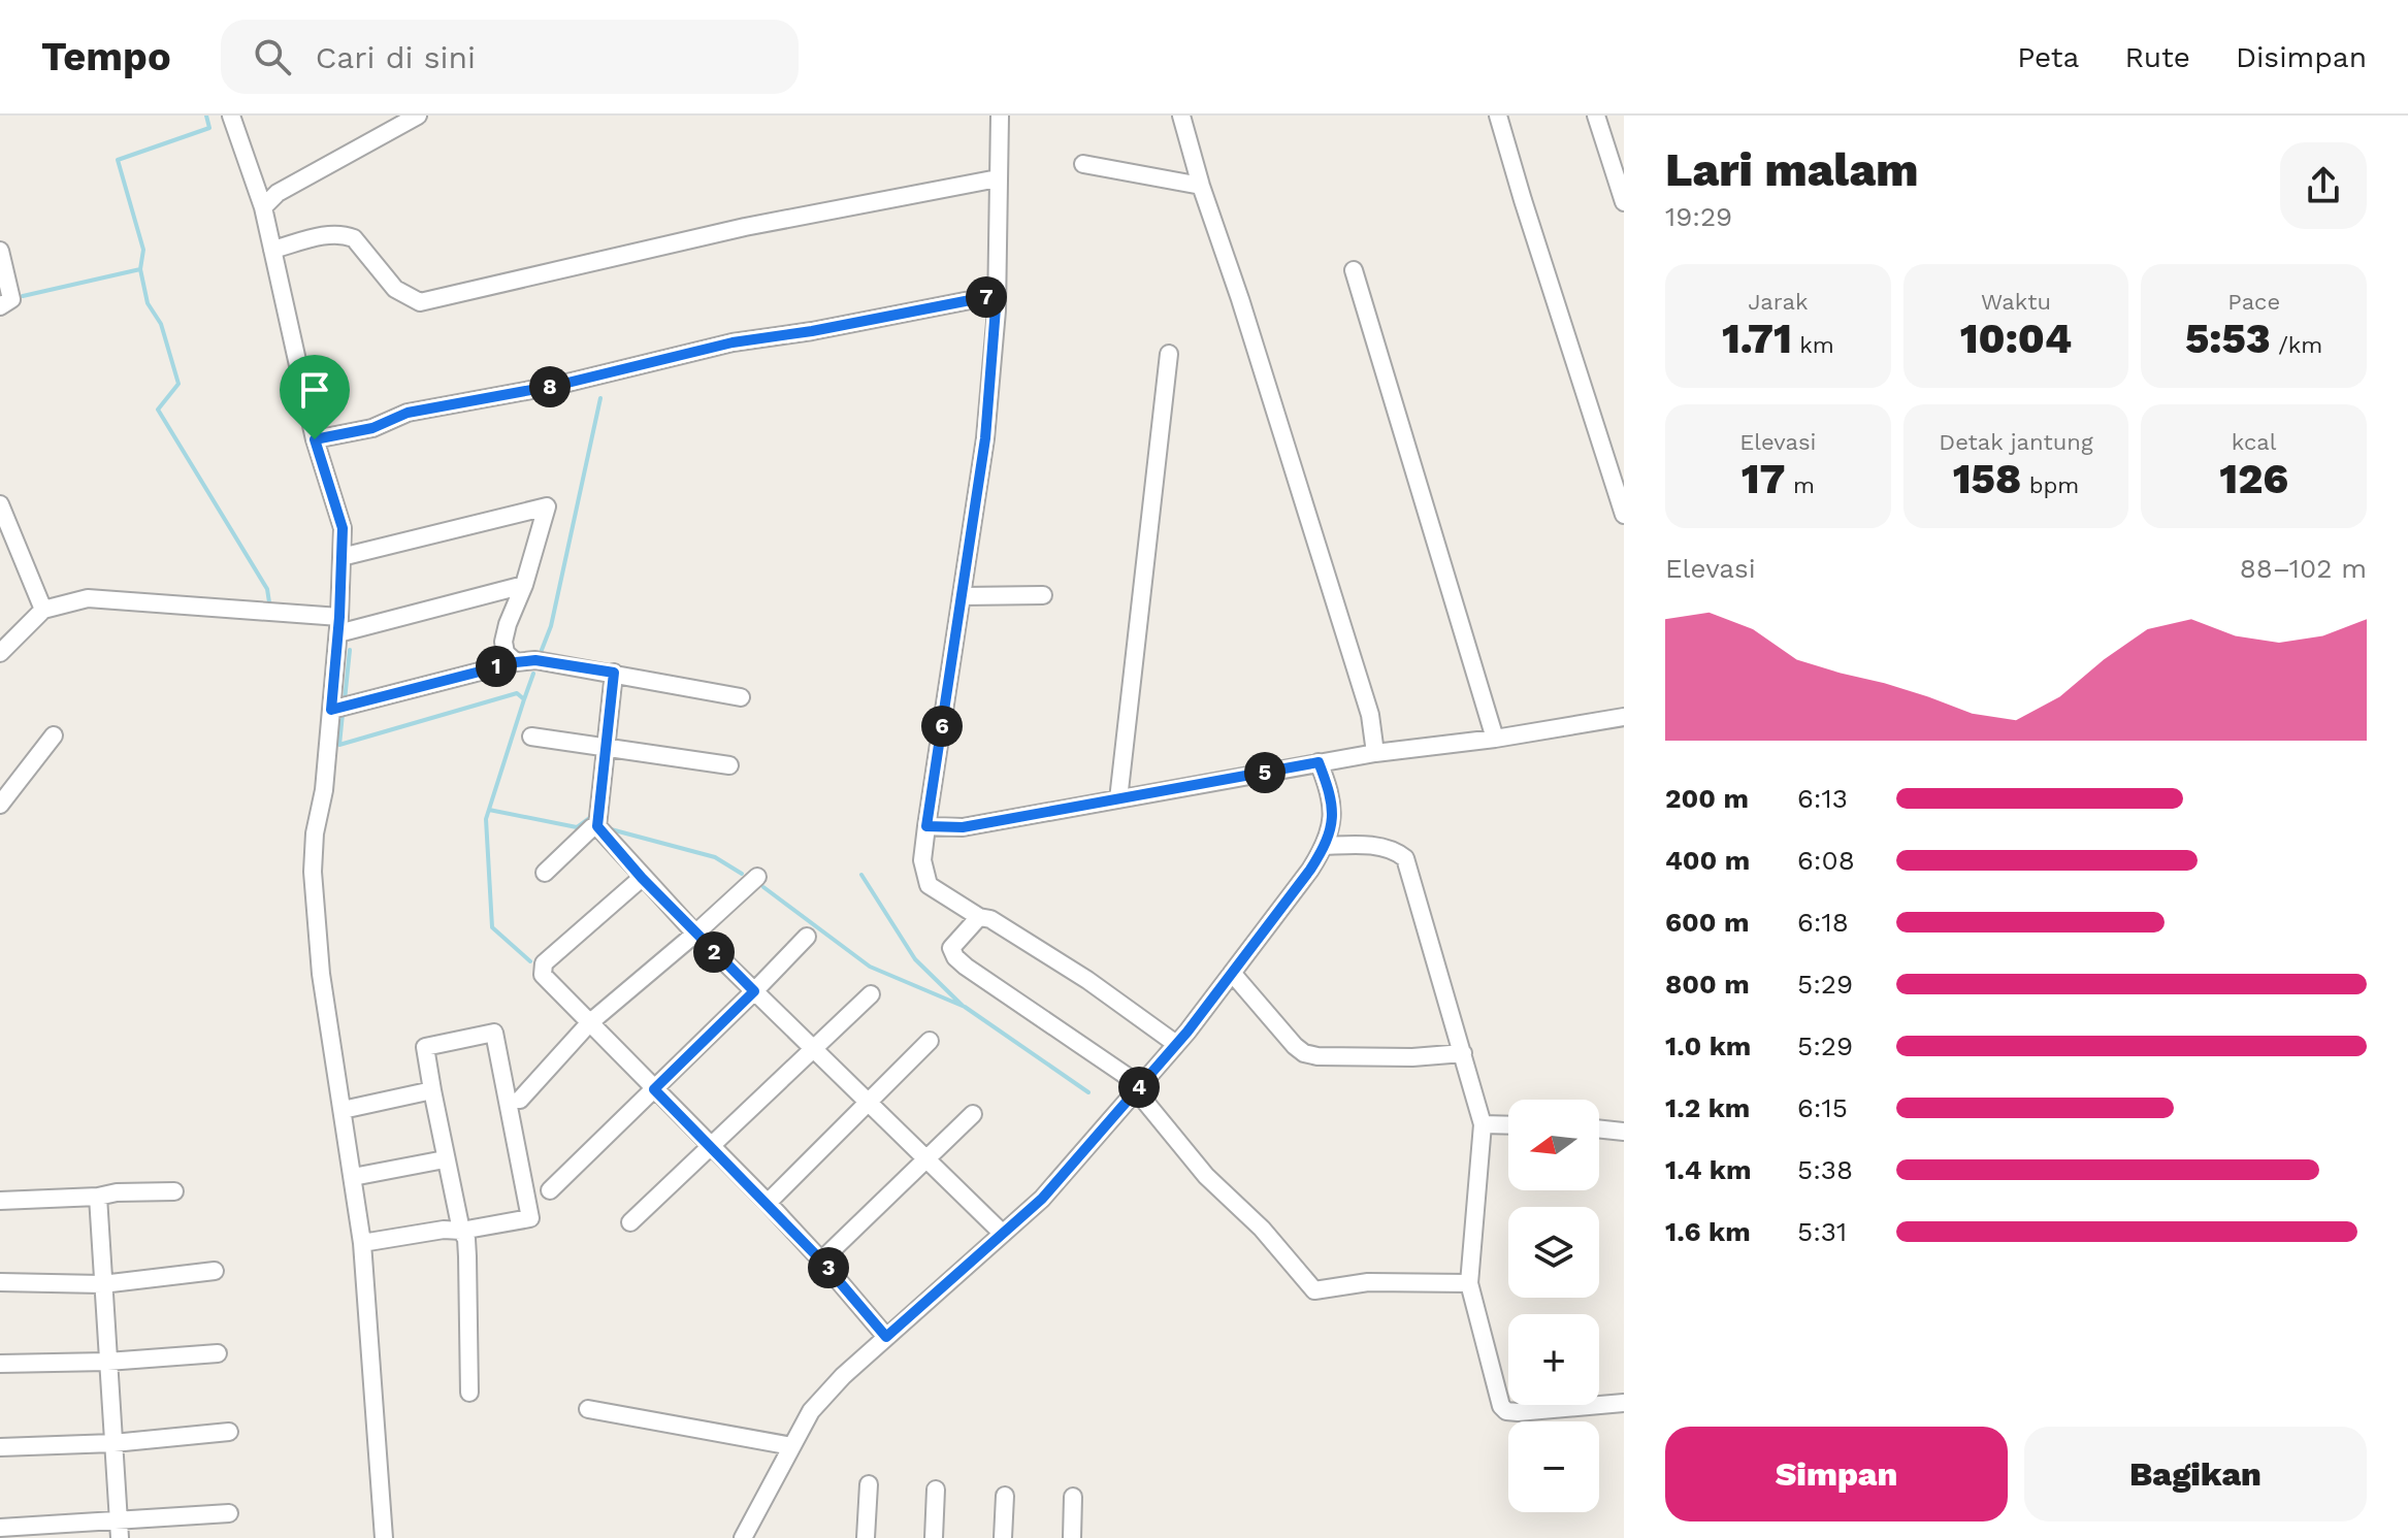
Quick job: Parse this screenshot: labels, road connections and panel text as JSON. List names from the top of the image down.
{
  "north": "left",
  "page": {
    "header": "Tempo",
    "search": "Cari di sini",
    "nav": ["Peta", "Rute", "Disimpan"],
    "heading": ["Lari malam", "19:29"],
    "stats": [
      ["Jarak", "1.71 km"],
      ["Waktu", "10:04"],
      ["Pace", "5:53 /km"],
      ["Elevasi", "17 m"],
      ["Detak jantung", "158 bpm"],
      ["kcal", "126"]
    ],
    "pins": [
      "7",
      "8",
      "1",
      "6",
      "5",
      "2",
      "4",
      "3"
    ],
    "chart": ["Elevasi", "88–102 m"],
    "list": [
      {
        "name": "200 m",
        "note": "6:13"
      },
      {
        "name": "400 m",
        "note": "6:08"
      },
      {
        "name": "600 m",
        "note": "6:18"
      },
      {
        "name": "800 m",
        "note": "5:29"
      },
      {
        "name": "1.0 km",
        "note": "5:29"
      },
      {
        "name": "1.2 km",
        "note": "6:15"
      },
      {
        "name": "1.4 km",
        "note": "5:38"
      },
      {
        "name": "1.6 km",
        "note": "5:31"
      }
    ],
    "map_buttons": ["+", "−"],
    "buttons": ["Simpan", "Bagikan"]
  }
}
